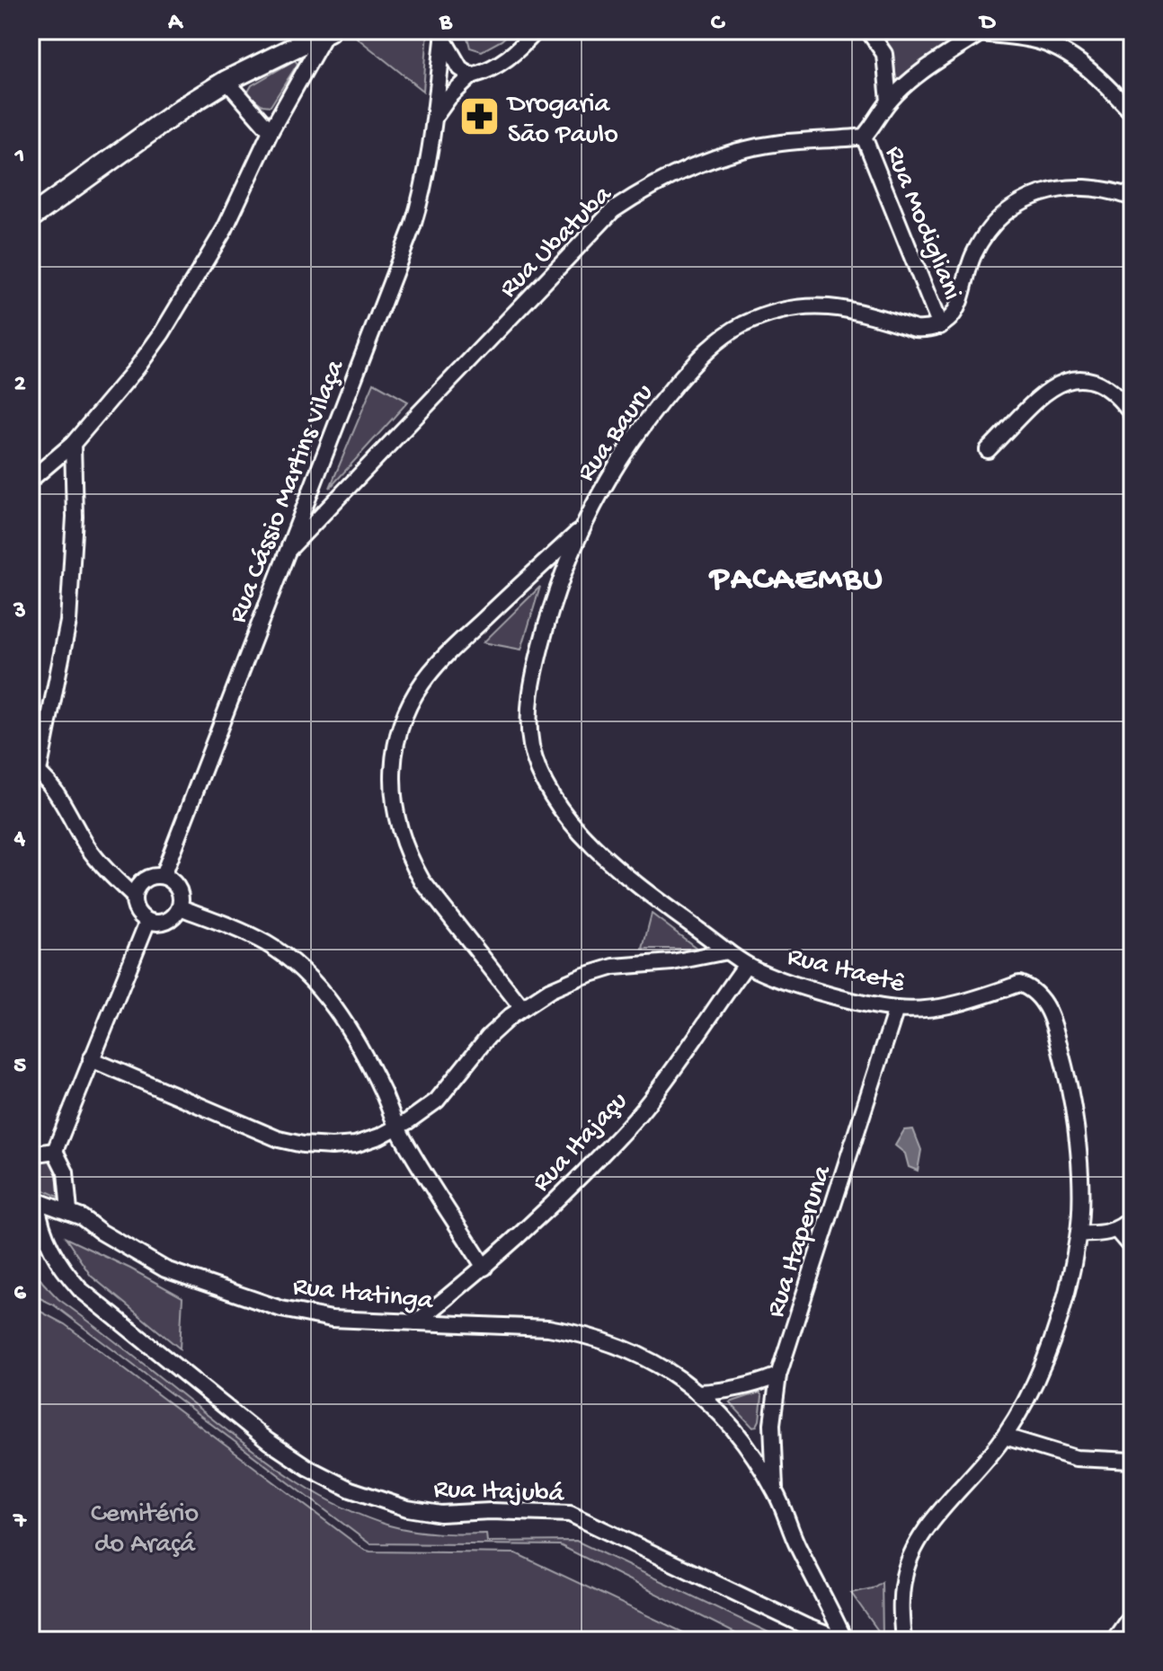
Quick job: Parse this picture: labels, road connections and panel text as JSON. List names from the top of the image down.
{
  "streets": {
    "street": [
      "Rua Modigliani",
      "Rua Ubatuba",
      "Rua Bauru",
      "Rua Cássio Martins Vilaça",
      "Rua Itaetê",
      "Rua Itajaçu",
      "Rua Itaperuna",
      "Rua Itatinga",
      "Rua Itajubá"
    ]
  },
  "crossings": [
    ["Rua Modigliani", "Rua Ubatuba"],
    ["Rua Modigliani", "Rua Bauru"],
    ["Rua Ubatuba", "Rua Cássio Martins Vilaça"],
    ["Rua Bauru", "Rua Itaetê"],
    ["Rua Bauru", "Rua Itajaçu"],
    ["Rua Itaetê", "Rua Itajaçu"],
    ["Rua Itaetê", "Rua Itaperuna"],
    ["Rua Itajaçu", "Rua Itatinga"],
    ["Rua Itaperuna", "Rua Itatinga"],
    ["Rua Itatinga", "Rua Itajubá"]
  ],
  "districts": ["PACAEMBU"],
  "parks": ["Cemitério do Araçá"],
  "places": {
    "pharmacy": ["Drogaria São Paulo"]
  },
  "grid": {
    "columns": [
      "A",
      "B",
      "C",
      "D"
    ],
    "rows": [
      "1",
      "2",
      "3",
      "4",
      "5",
      "6",
      "7"
    ]
  }
}
